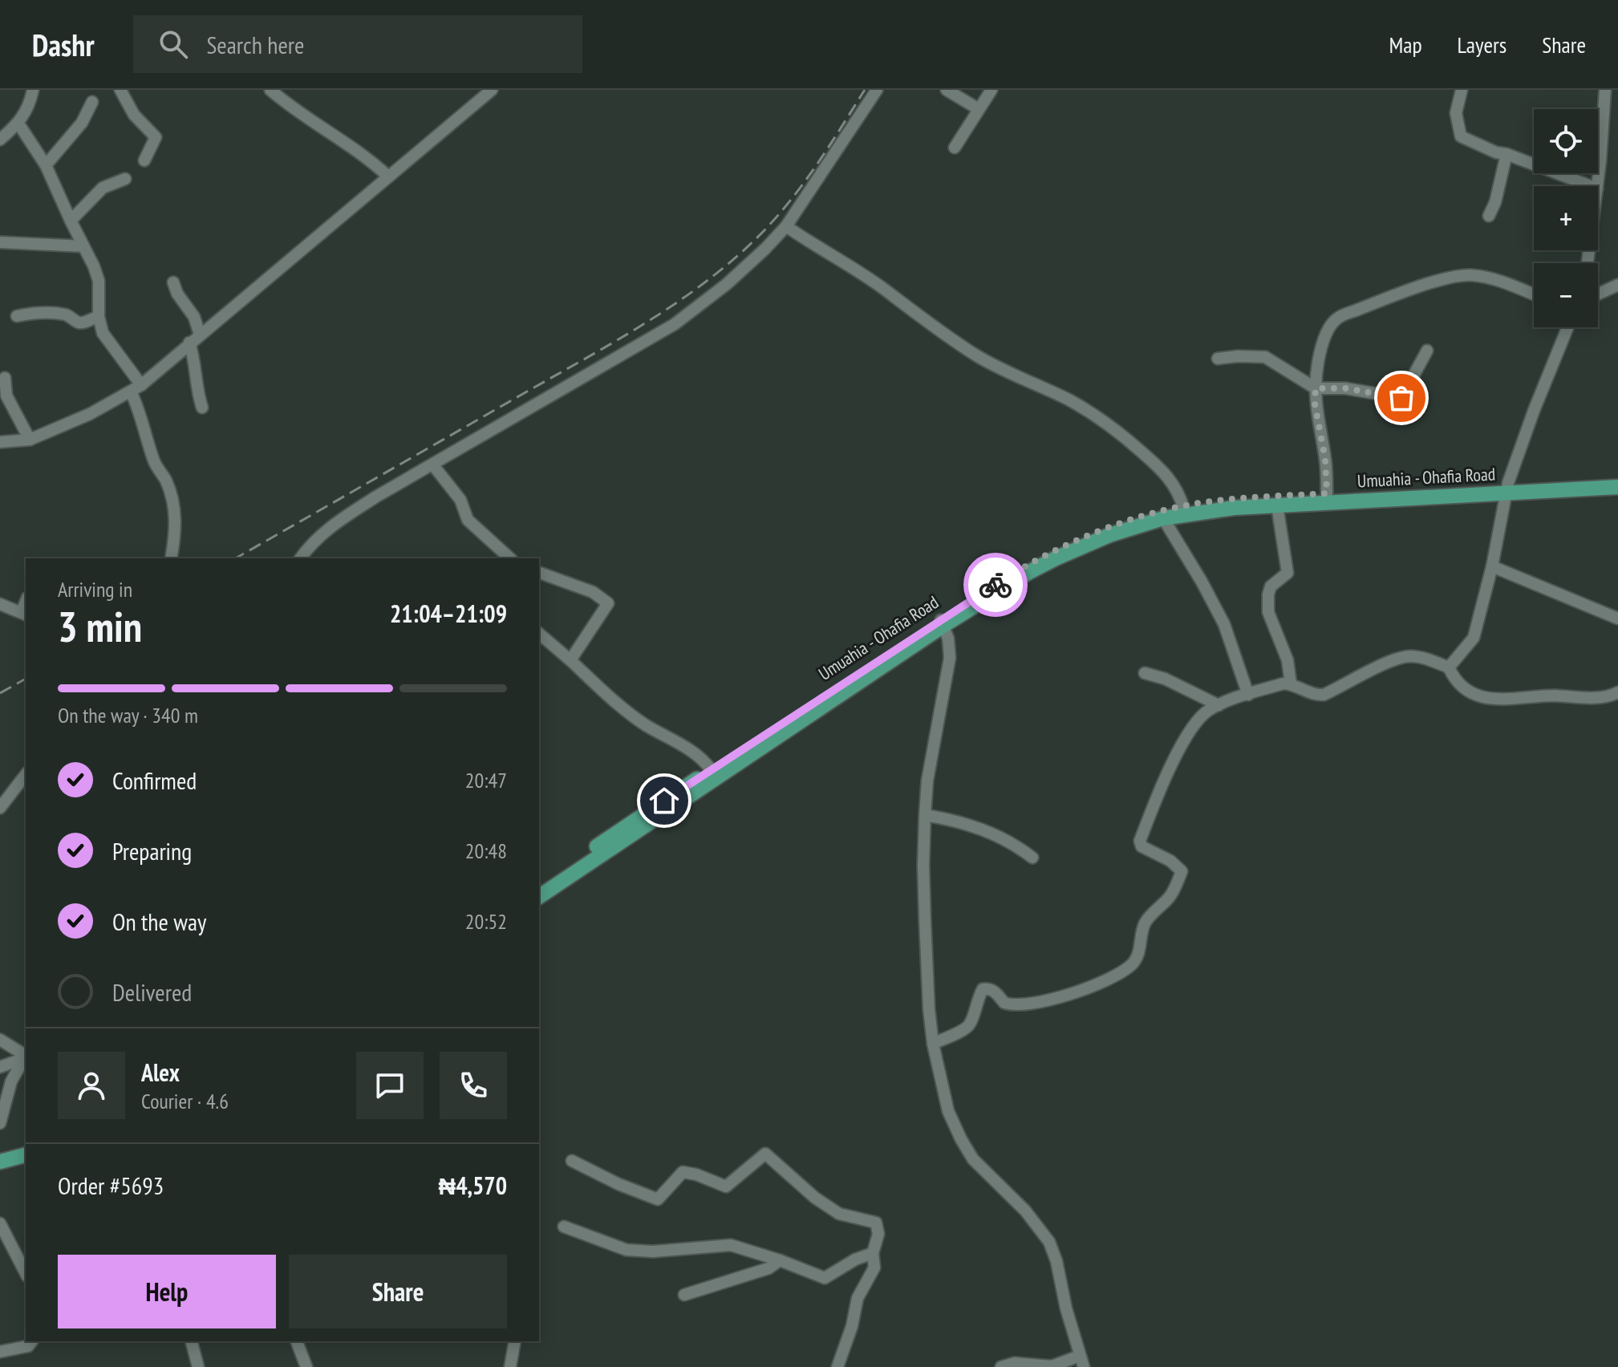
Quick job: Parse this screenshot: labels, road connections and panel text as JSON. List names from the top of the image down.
{
  "streets": {
    "main road": ["Umuahia - Ohafia Road"]
  },
  "page": {
    "header": "Dashr",
    "search": "Search here",
    "nav": ["Map", "Layers", "Share"],
    "map_buttons": ["+", "−"],
    "heading": ["3 min", "Arriving in", "21:04–21:09"],
    "panel": [
      "Alex",
      "Courier · 4.6",
      "Order #5693",
      "₦4,570"
    ],
    "bar": "On the way · 340 m",
    "list": [
      ["Confirmed", "20:47"],
      ["Preparing", "20:48"],
      ["On the way", "20:52"],
      "Delivered"
    ],
    "buttons": ["Help", "Share"]
  }
}
